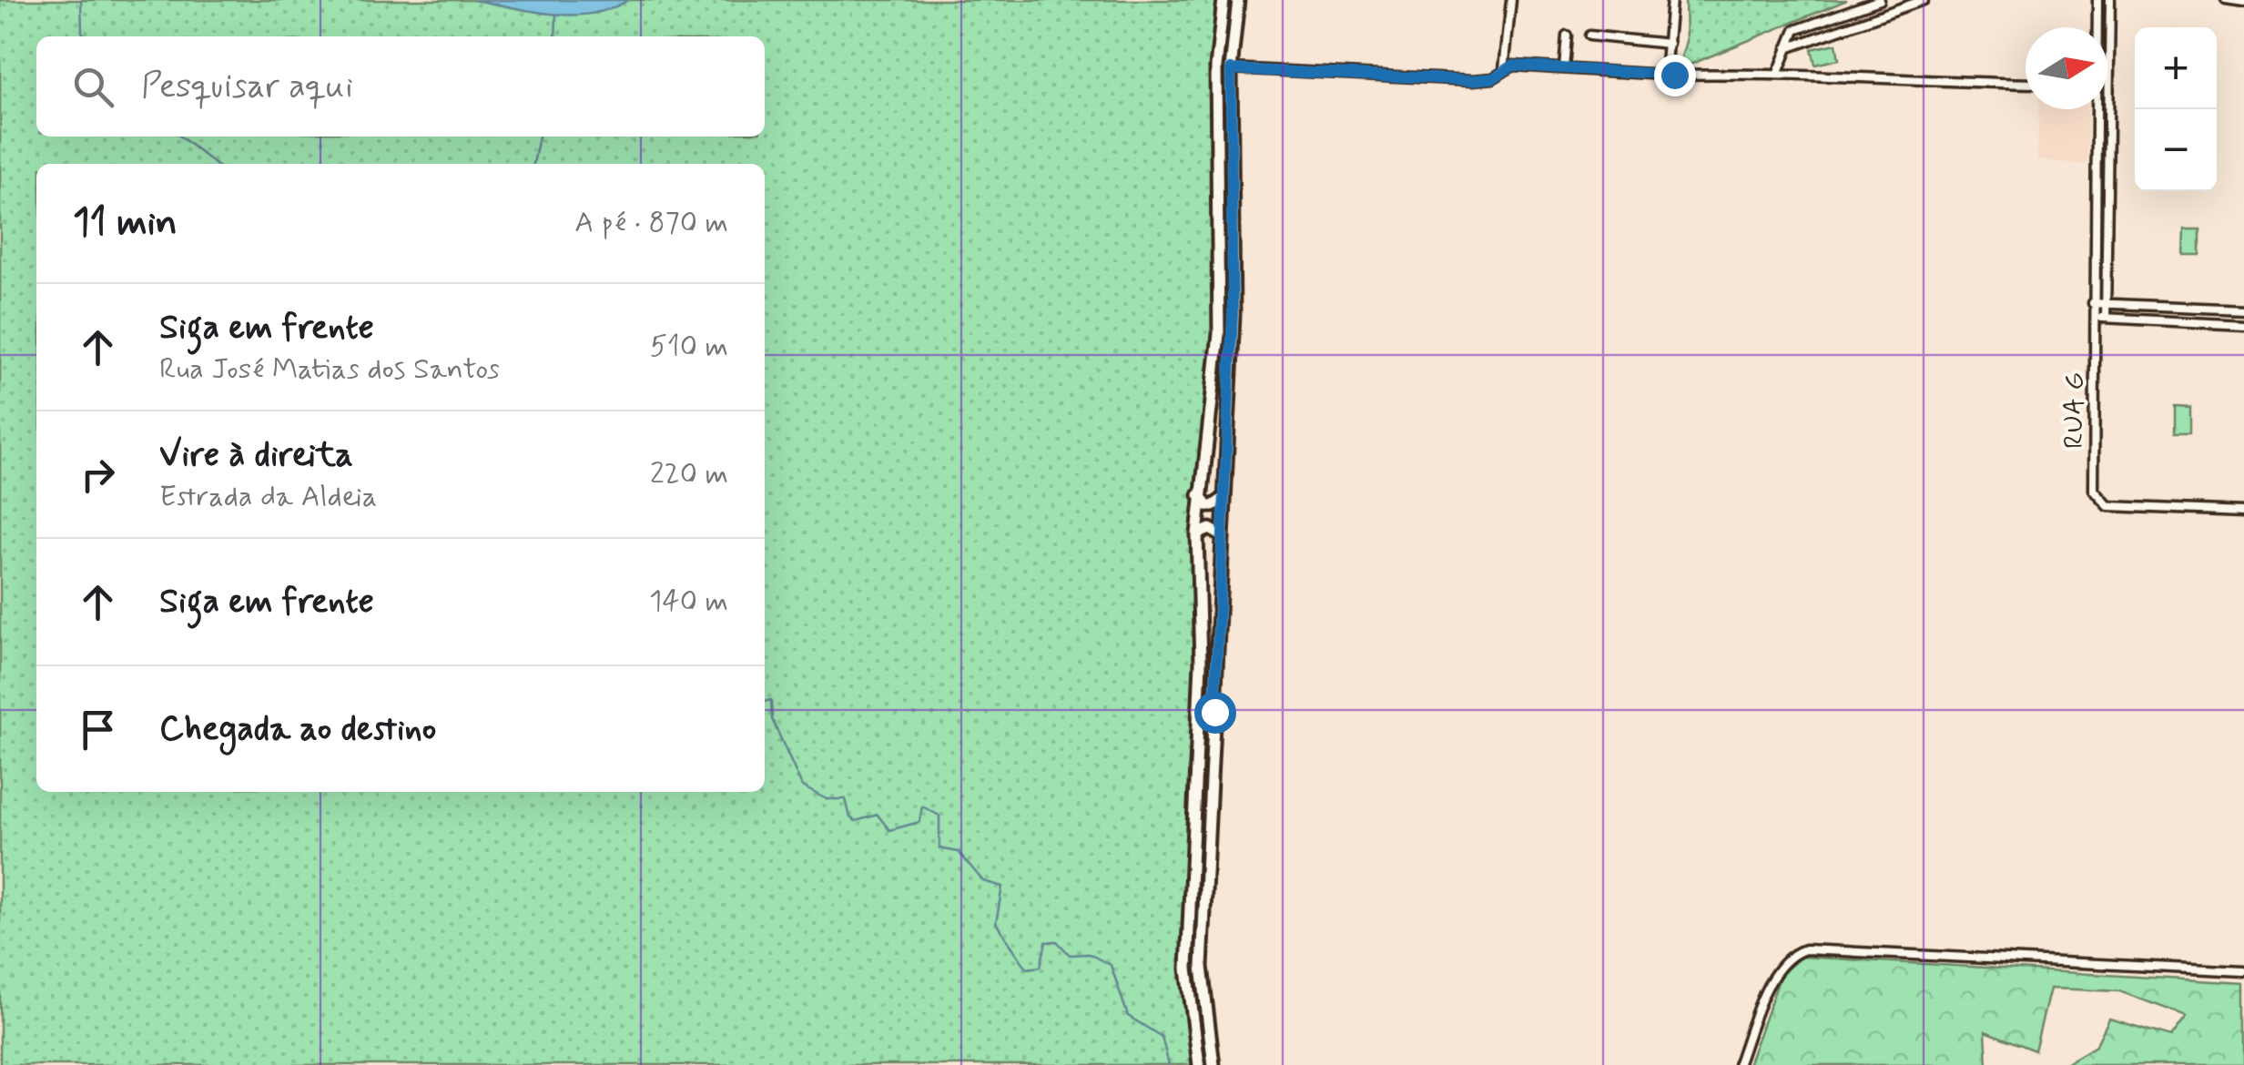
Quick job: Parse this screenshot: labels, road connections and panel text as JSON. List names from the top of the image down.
{
  "streets": {
    "street": ["RUA G"]
  },
  "north": "right",
  "page": {
    "map_buttons": ["+", "−"],
    "search": "Pesquisar aqui",
    "heading": ["11 min", "A pé · 870 m"],
    "list": [
      ["Siga em frente", "Rua José Matias dos Santos", "510 m"],
      ["Vire à direita", "Estrada da Aldeia", "220 m"],
      ["Siga em frente", "140 m"],
      "Chegada ao destino"
    ]
  }
}
